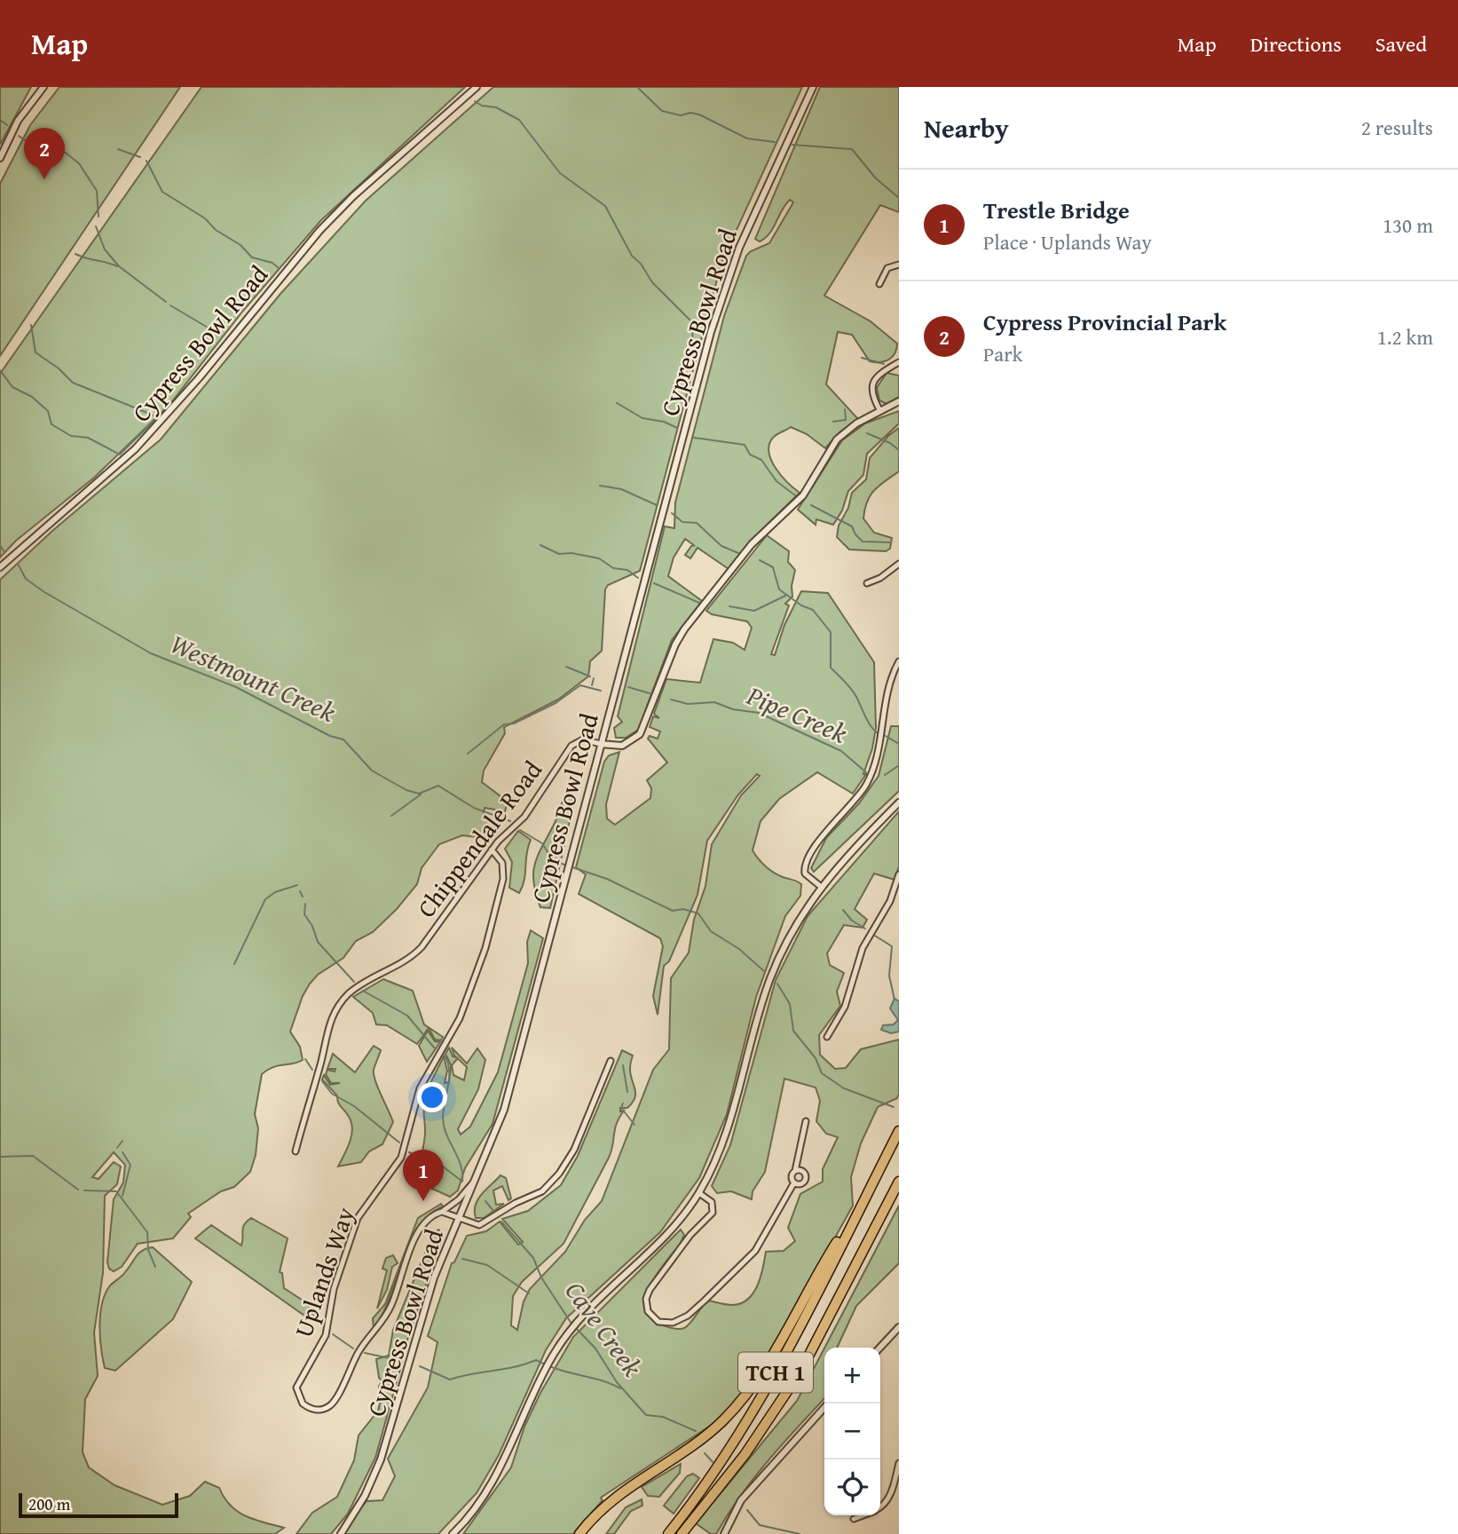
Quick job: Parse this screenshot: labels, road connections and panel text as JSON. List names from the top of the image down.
{
  "streets": {
    "highway": ["TCH 1"],
    "street": ["Cypress Bowl Road", "Chippendale Road", "Uplands Way"]
  },
  "crossings": [
    ["Cypress Bowl Road", "Chippendale Road"],
    ["Chippendale Road", "Uplands Way"]
  ],
  "water": ["Westmount Creek", "Pipe Creek", "Cave Creek"],
  "scale_bar": "200 m",
  "page": {
    "header": "Map",
    "nav": ["Map", "Directions", "Saved"],
    "heading": ["Nearby", "2 results"],
    "pins": ["2", "1"],
    "list": [
      {
        "mark": "1",
        "name": "Trestle Bridge",
        "note": "Place · Uplands Way",
        "value": "130 m"
      },
      {
        "mark": "2",
        "name": "Cypress Provincial Park",
        "note": "Park",
        "value": "1.2 km"
      }
    ],
    "map_buttons": ["+", "−"],
    "scale": "200 m"
  }
}
